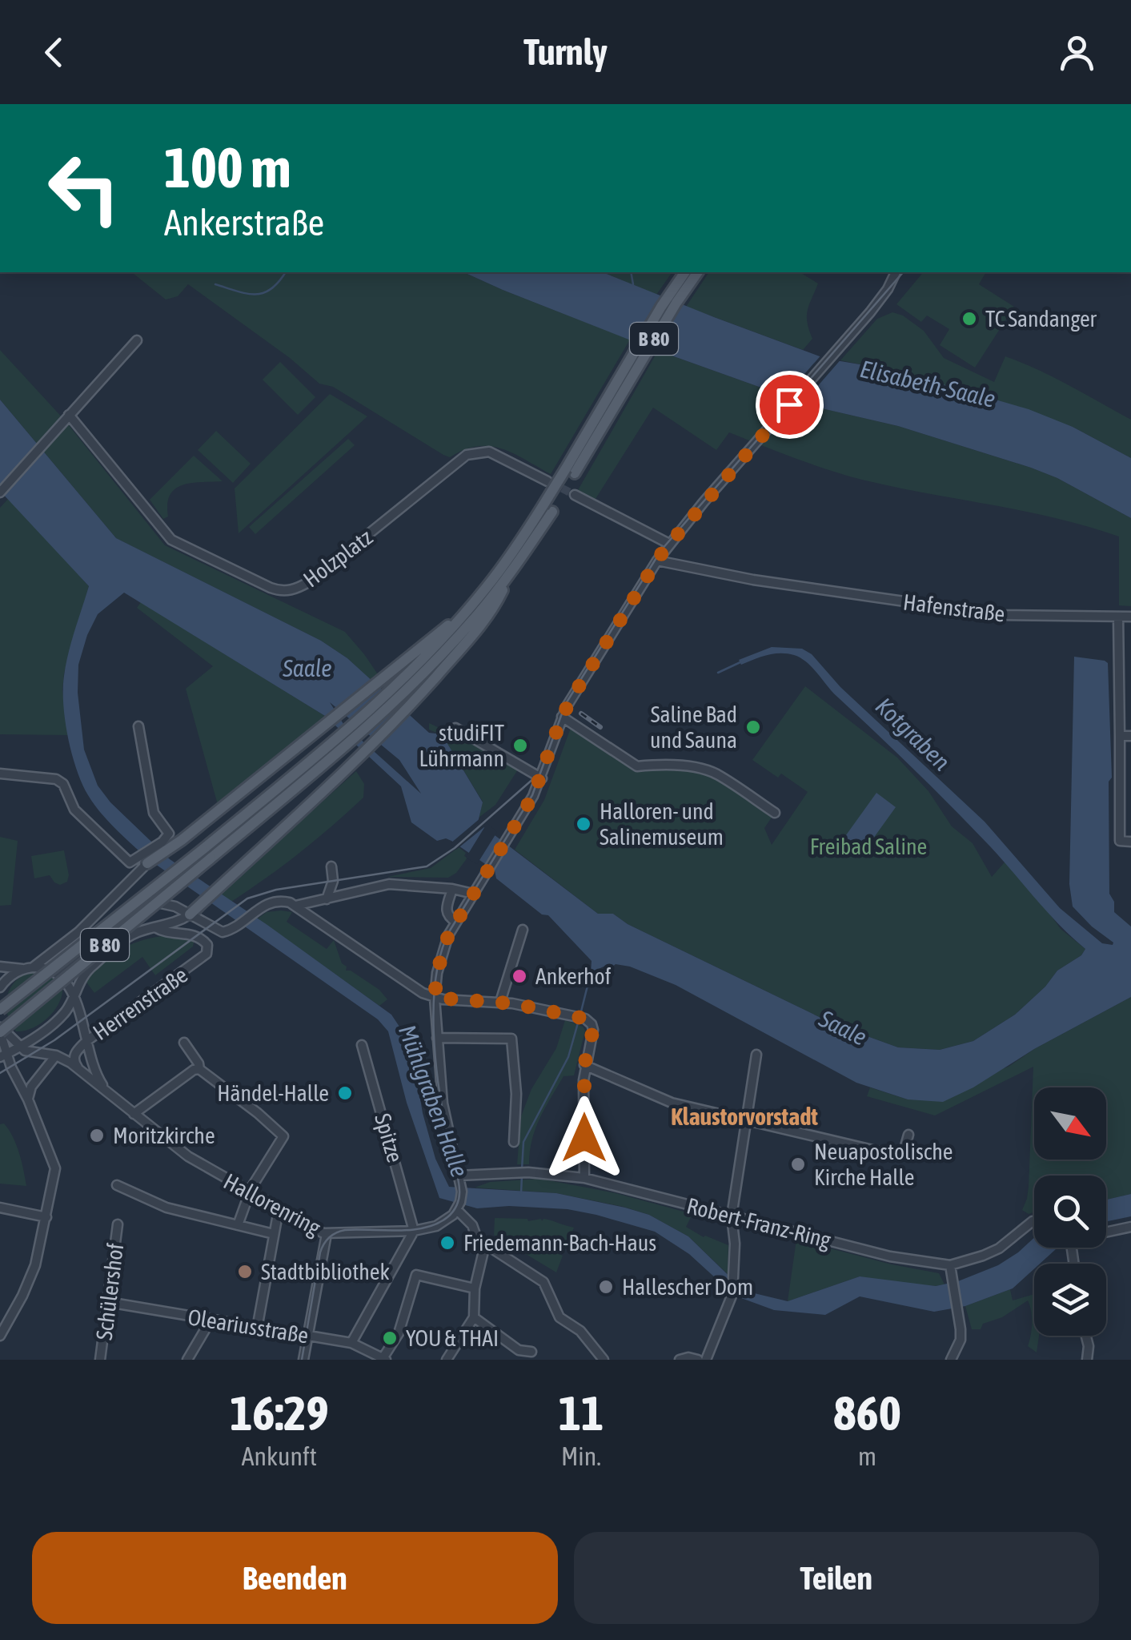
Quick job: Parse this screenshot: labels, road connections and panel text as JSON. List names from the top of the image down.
{
  "streets": {
    "main road": ["B 80"],
    "street": [
      "Holzplatz",
      "Hafenstraße",
      "Herrenstraße",
      "Spitze",
      "Hallorenring",
      "Robert-Franz-Ring",
      "Schülershof",
      "Oleariusstraße"
    ]
  },
  "crossings": [
    ["Herrenstraße", "Hallorenring"],
    ["Spitze", "Hallorenring"],
    ["Schülershof", "Oleariusstraße"]
  ],
  "districts": ["Klaustorvorstadt"],
  "water": [
    "Elisabeth-Saale",
    "Saale",
    "Kotgraben",
    "Mühlgraben Halle"
  ],
  "parks": ["Freibad Saline"],
  "places": [
    "TC Sandanger",
    "Saline Bad und Sauna",
    "studiFIT Lührmann",
    "Halloren- und Salinemuseum",
    "Ankerhof",
    "Händel-Halle",
    "Moritzkirche",
    "Neuapostolische Kirche Halle",
    "Friedemann-Bach-Haus",
    "Stadtbibliothek",
    "Hallescher Dom",
    "YOU & THAI"
  ],
  "north": "bottom right",
  "page": {
    "header": "Turnly",
    "turn": ["100 m", "Ankerstraße"],
    "eta": [
      "16:29",
      "Ankunft",
      "11",
      "Min.",
      "860",
      "m"
    ],
    "buttons": ["Beenden", "Teilen"]
  }
}
